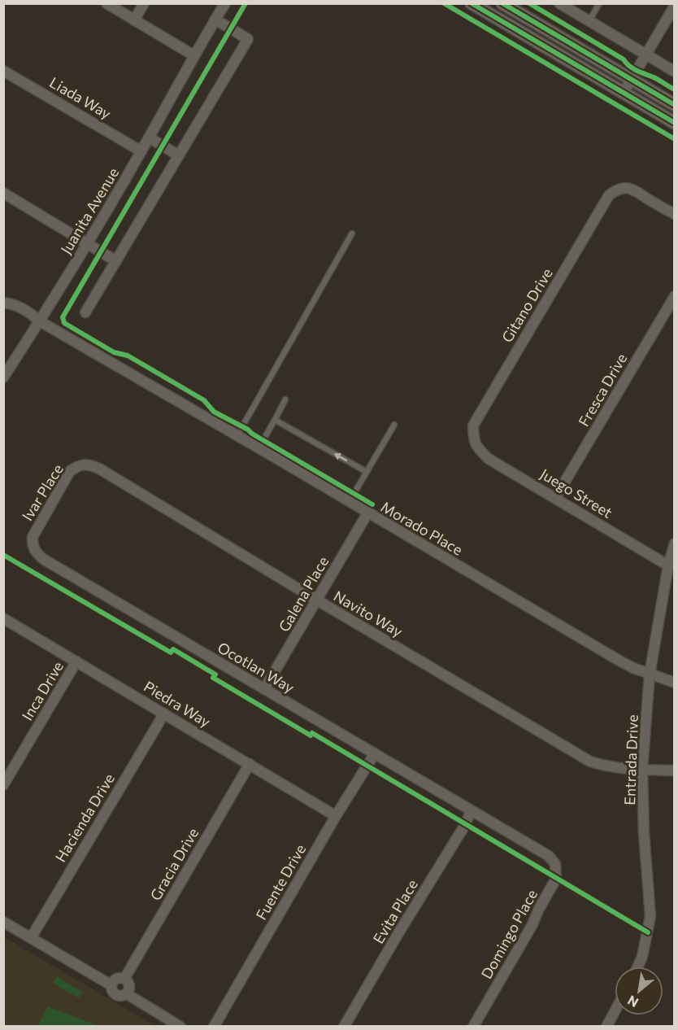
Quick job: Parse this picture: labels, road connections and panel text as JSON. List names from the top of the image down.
{
  "streets": {
    "street": [
      "Liada Way",
      "Juanita Avenue",
      "Gitano Drive",
      "Fresca Drive",
      "Ivar Place",
      "Juego Street",
      "Morado Place",
      "Galena Place",
      "Navito Way",
      "Ocotlan Way",
      "Inca Drive",
      "Piedra Way",
      "Entrada Drive",
      "Hacienda Drive",
      "Gracia Drive",
      "Fuente Drive",
      "Evita Place",
      "Domingo Place"
    ]
  },
  "crossings": [
    ["Liada Way", "Juanita Avenue"],
    ["Juanita Avenue", "Morado Place"],
    ["Gitano Drive", "Juego Street"],
    ["Fresca Drive", "Juego Street"],
    ["Ivar Place", "Navito Way"],
    ["Ivar Place", "Ocotlan Way"],
    ["Juego Street", "Entrada Drive"],
    ["Morado Place", "Galena Place"],
    ["Morado Place", "Entrada Drive"],
    ["Galena Place", "Navito Way"],
    ["Galena Place", "Ocotlan Way"],
    ["Navito Way", "Entrada Drive"],
    ["Ocotlan Way", "Fuente Drive"],
    ["Ocotlan Way", "Evita Place"],
    ["Ocotlan Way", "Domingo Place"],
    ["Inca Drive", "Piedra Way"],
    ["Piedra Way", "Hacienda Drive"],
    ["Piedra Way", "Gracia Drive"],
    ["Piedra Way", "Fuente Drive"],
    ["Evita Place", "Domingo Place"]
  ],
  "north": "bottom left"
}
